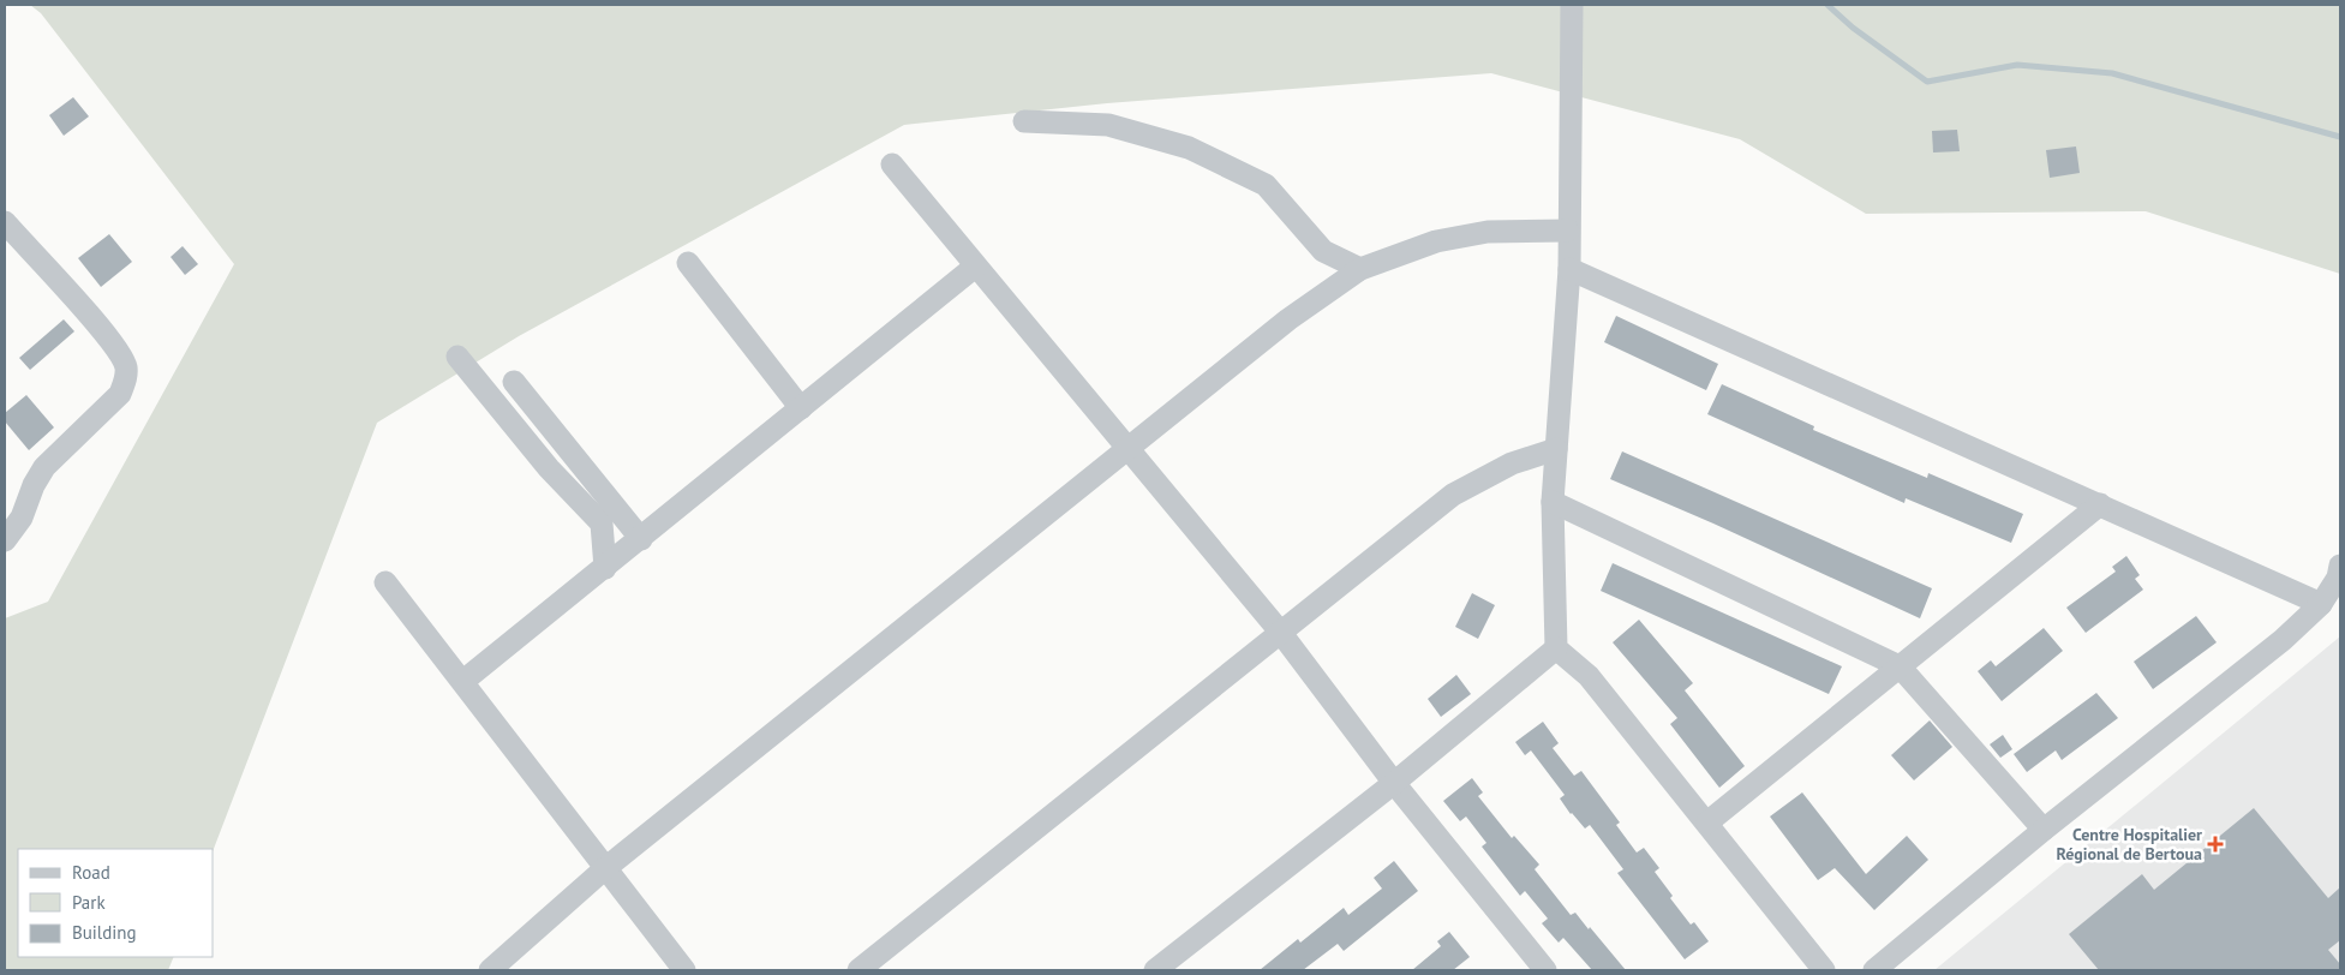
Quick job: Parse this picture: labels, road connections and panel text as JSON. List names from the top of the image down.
{
  "places": {
    "health": ["Centre Hospitalier Régional de Bertoua"]
  },
  "legend": ["Road", "Park", "Building"]
}
